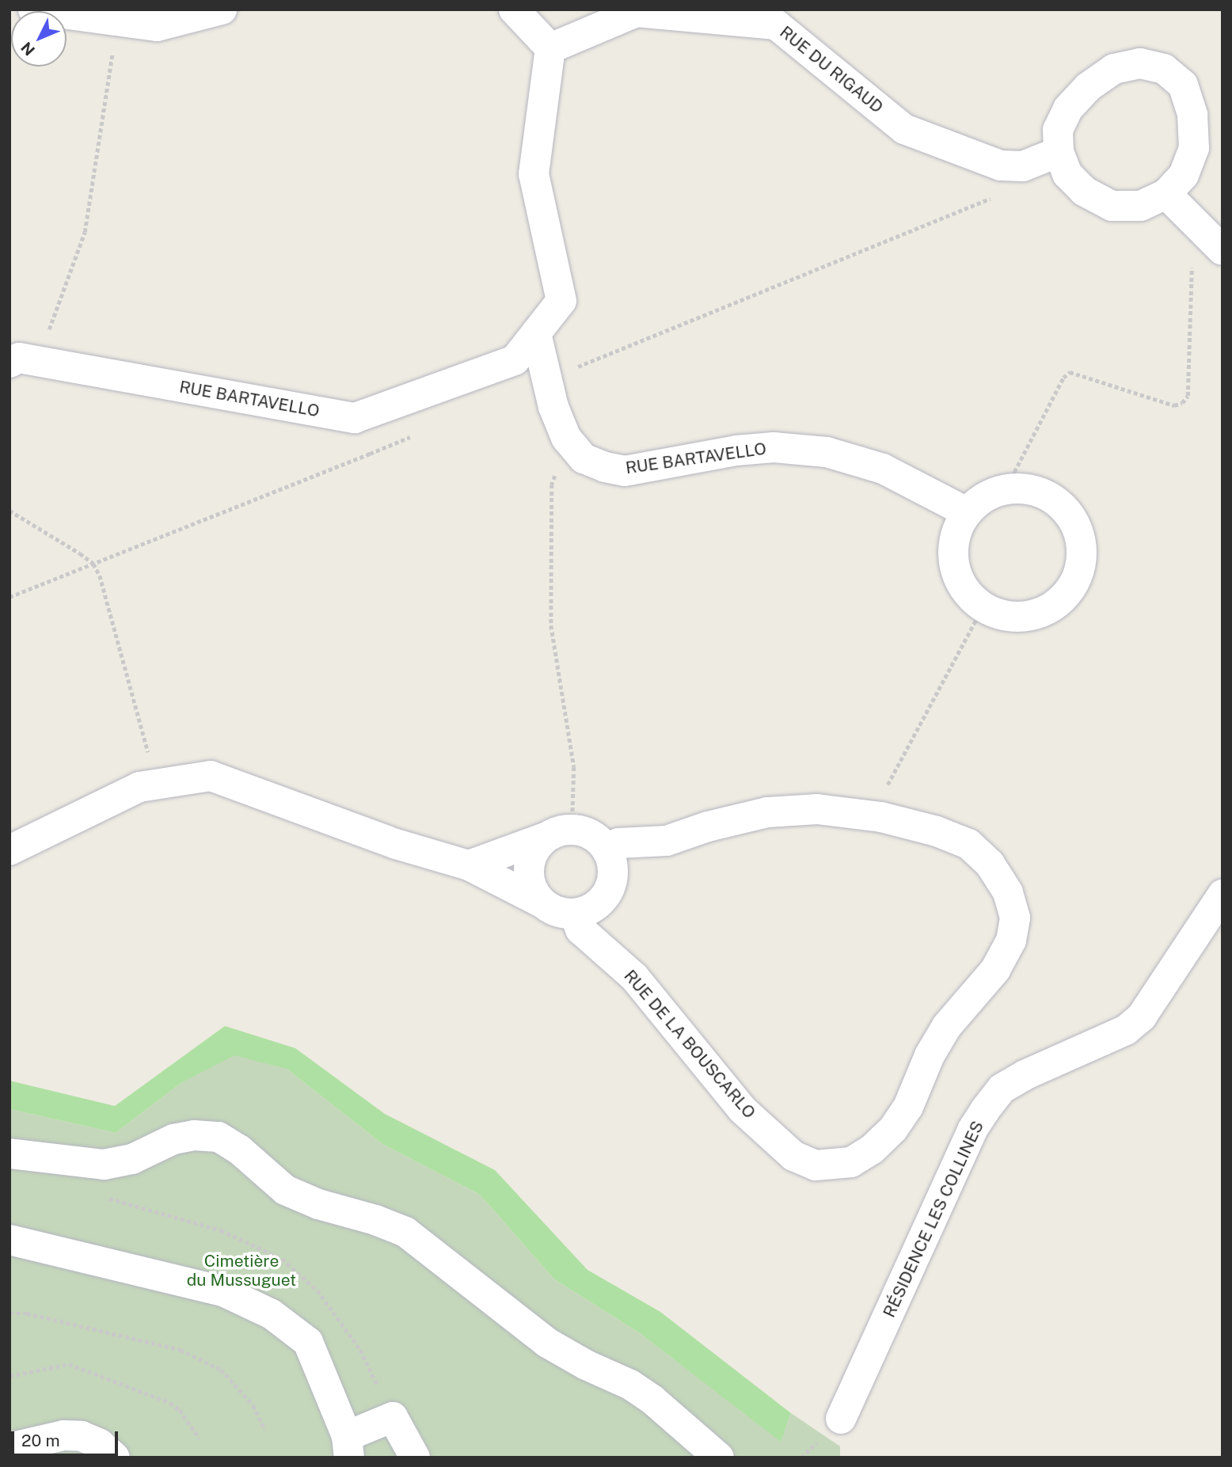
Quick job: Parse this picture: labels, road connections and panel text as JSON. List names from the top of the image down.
{
  "streets": {
    "street": [
      "RUE DU RIGAUD",
      "RUE BARTAVELLO",
      "RUE DE LA BOUSCARLO",
      "RÉSIDENCE LES COLLINES"
    ]
  },
  "parks": ["Cimetière du Mussuguet"],
  "scale_bar": "20 m",
  "north": "bottom left"
}
